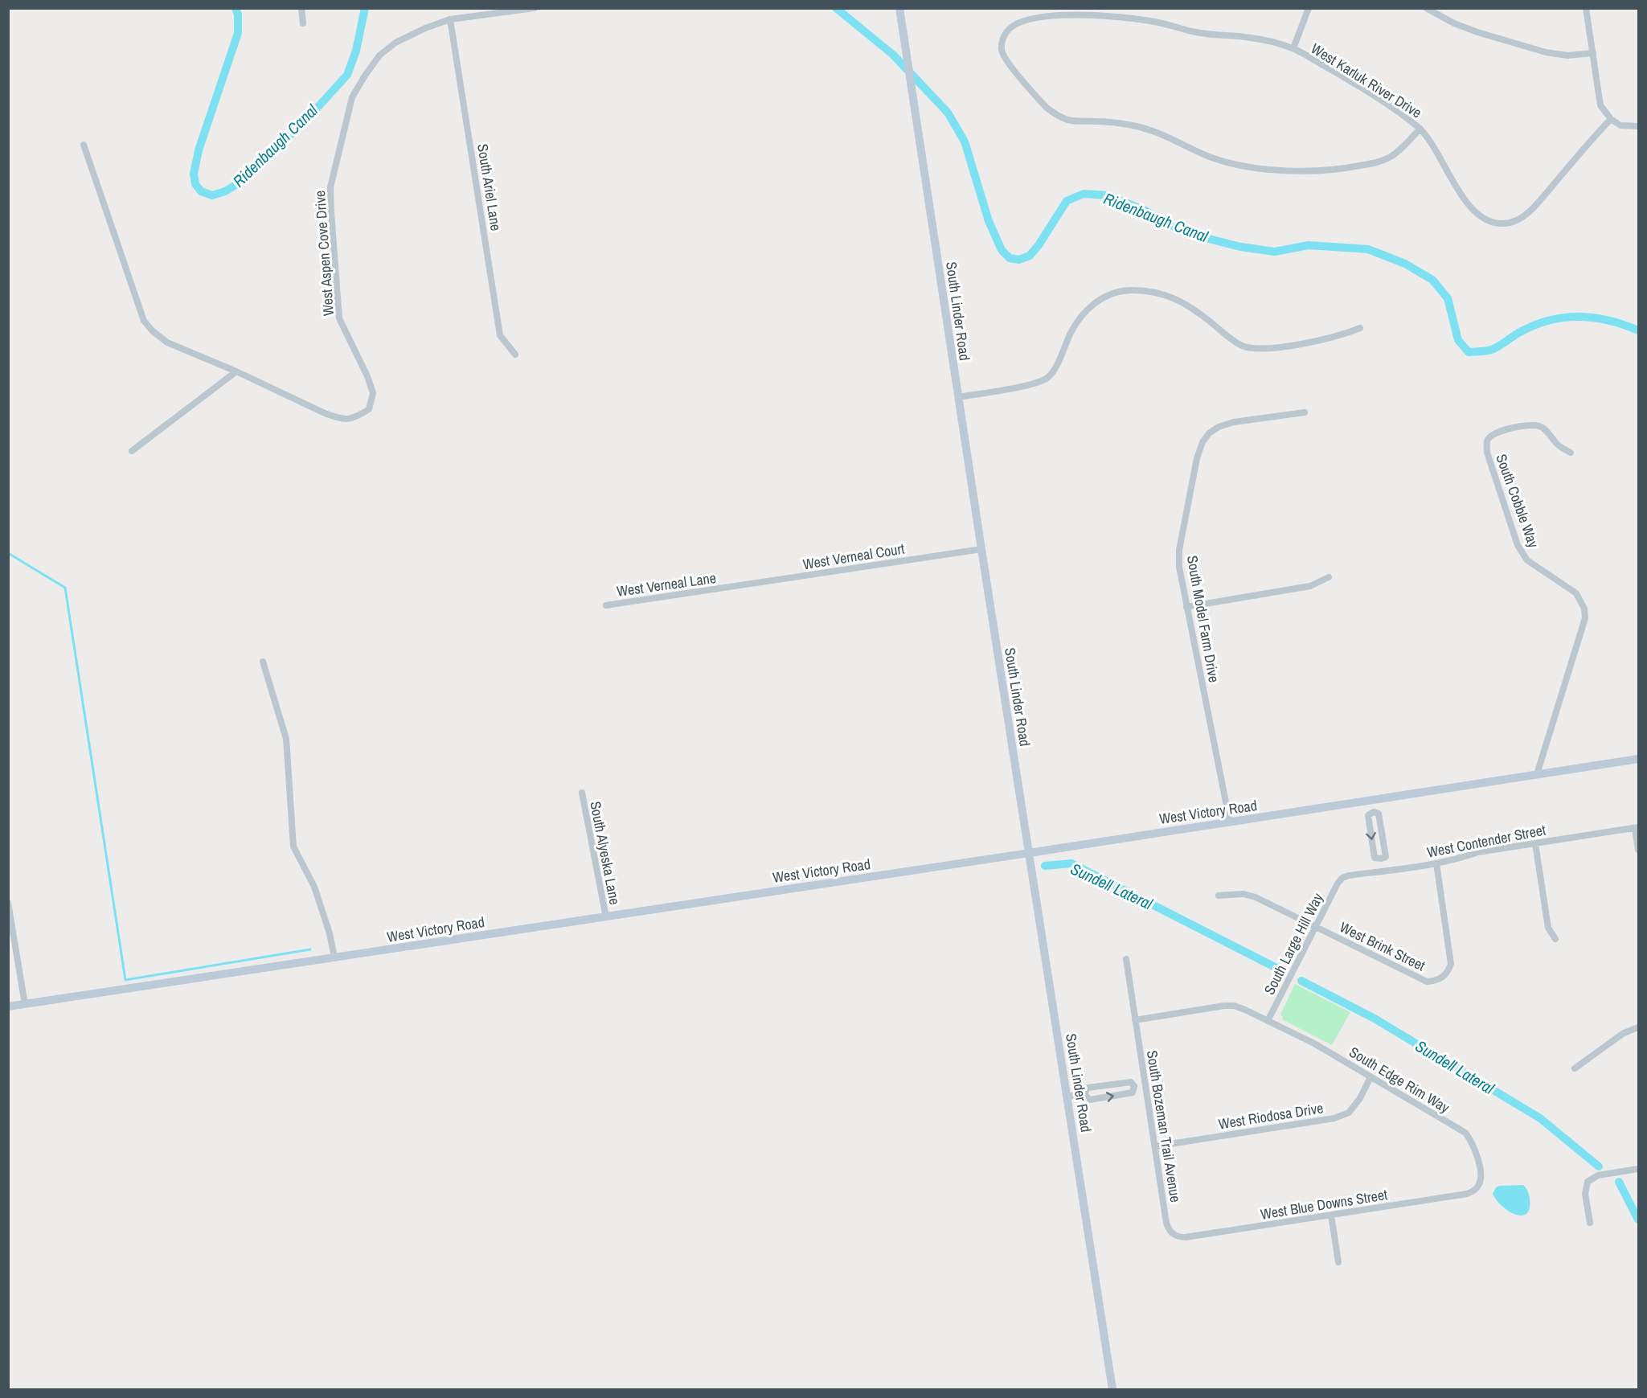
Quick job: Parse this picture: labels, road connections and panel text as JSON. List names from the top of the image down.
{
  "streets": {
    "main road": ["South Linder Road", "West Victory Road"],
    "street": [
      "West Karluk River Drive",
      "South Ariel Lane",
      "West Aspen Cove Drive",
      "South Cobble Way",
      "West Verneal Court",
      "West Verneal Lane",
      "South Model Farm Drive",
      "West Contender Street",
      "South Alyeska Lane",
      "South Large Hill Way",
      "West Brink Street",
      "South Edge Rim Way",
      "West Riodosa Drive",
      "South Bozeman Trail Avenue",
      "West Blue Downs Street"
    ]
  },
  "crossings": [
    ["South Ariel Lane", "West Aspen Cove Drive"],
    ["South Linder Road", "West Verneal Court"],
    ["South Linder Road", "West Victory Road"],
    ["South Cobble Way", "West Victory Road"],
    ["West Verneal Court", "West Verneal Lane"],
    ["South Model Farm Drive", "West Victory Road"],
    ["West Victory Road", "South Alyeska Lane"],
    ["West Contender Street", "South Large Hill Way"],
    ["West Contender Street", "West Brink Street"],
    ["South Large Hill Way", "West Brink Street"],
    ["South Large Hill Way", "South Edge Rim Way"],
    ["South Edge Rim Way", "West Riodosa Drive"],
    ["South Edge Rim Way", "South Bozeman Trail Avenue"],
    ["South Edge Rim Way", "West Blue Downs Street"],
    ["West Riodosa Drive", "South Bozeman Trail Avenue"],
    ["South Bozeman Trail Avenue", "West Blue Downs Street"]
  ],
  "water": ["Ridenbaugh Canal", "Sundell Lateral"]
}
